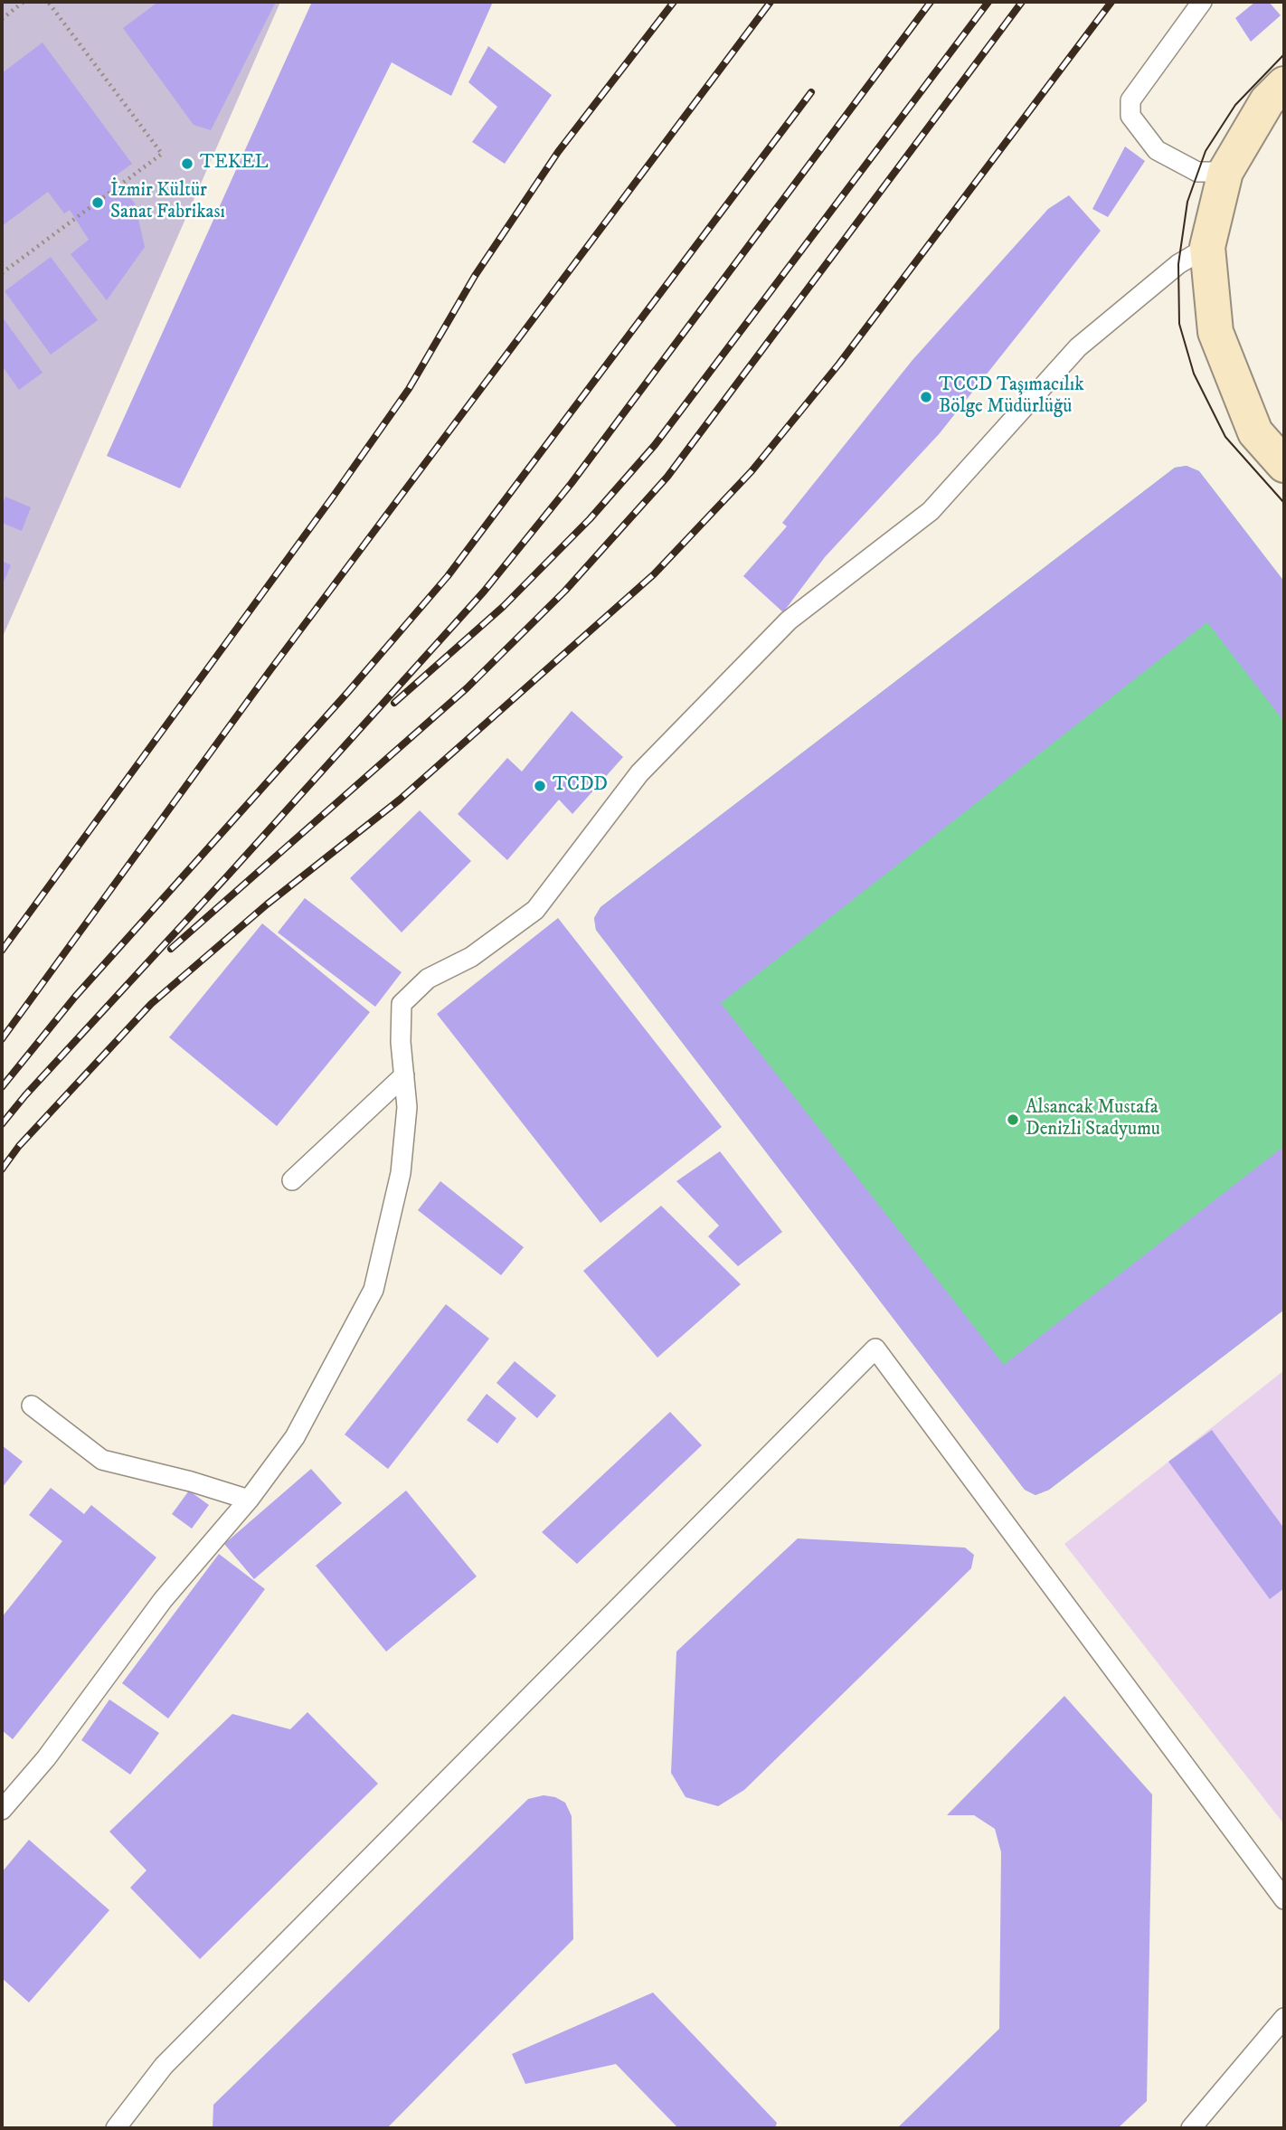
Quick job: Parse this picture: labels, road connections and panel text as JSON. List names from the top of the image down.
{
  "places": [
    "TEKEL",
    "İzmir Kültür Sanat Fabrikası",
    "TCCD Taşımacılık Bölge Müdürlüğü",
    "TCDD",
    "Alsancak Mustafa Denizli Stadyumu"
  ]
}
